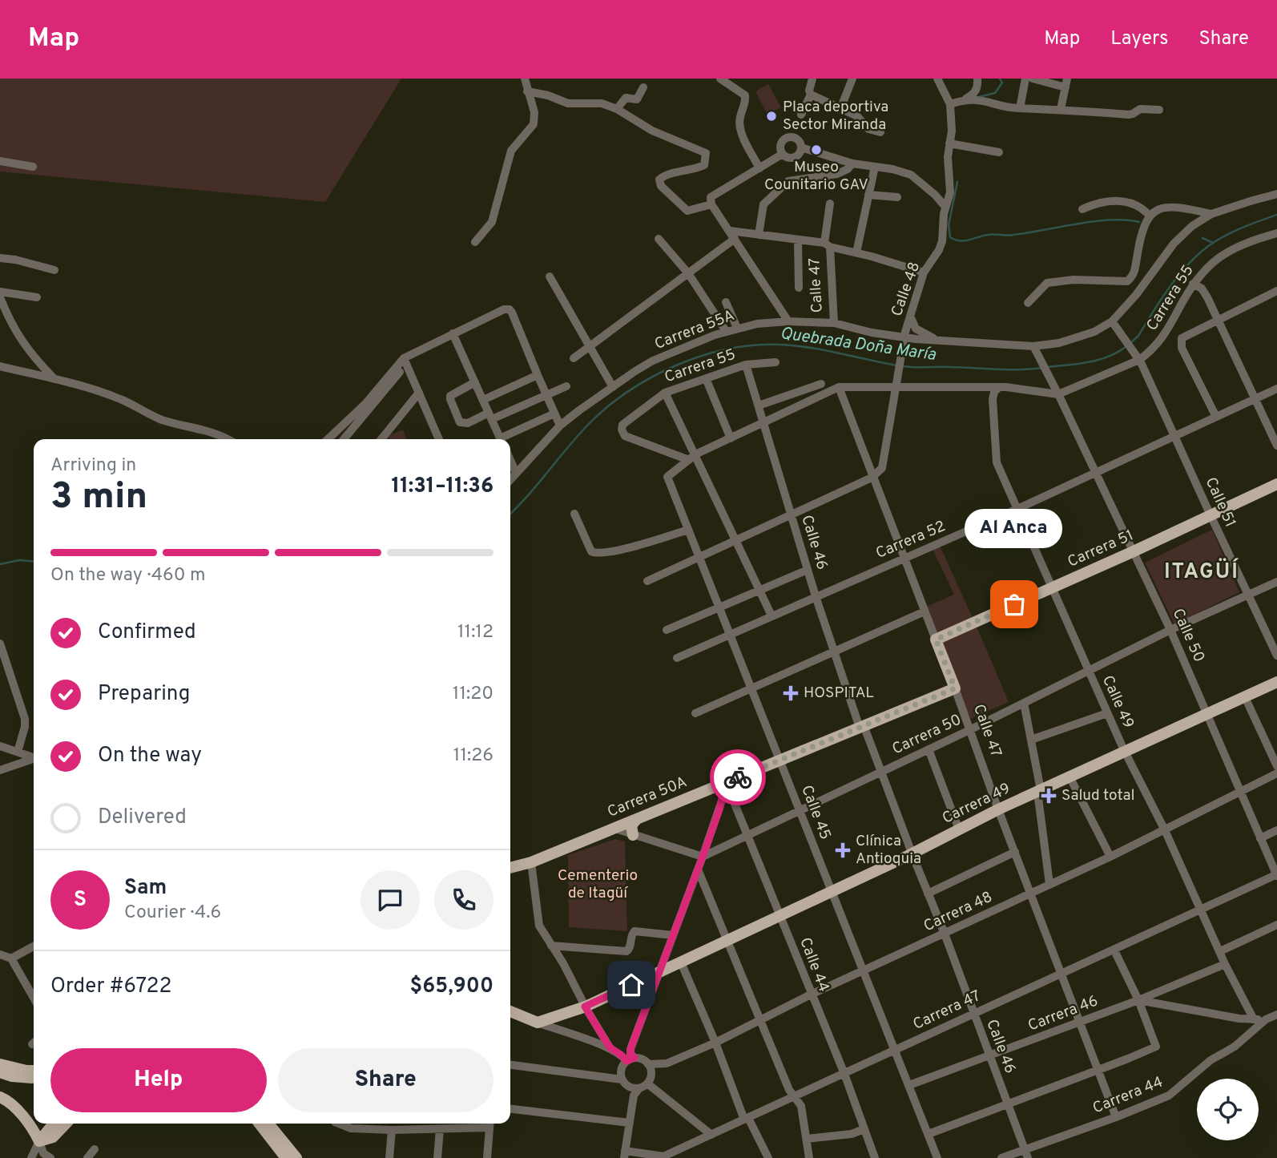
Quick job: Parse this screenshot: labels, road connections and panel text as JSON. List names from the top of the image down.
{
  "streets": {
    "main road": [
      "Calle 47",
      "Carrera 51",
      "Carrera 50A",
      "Carrera 49"
    ],
    "street": [
      "Calle 48",
      "Carrera 55",
      "Carrera 55A",
      "Calle 51",
      "Carrera 52",
      "Calle 46",
      "Calle 50",
      "Calle 49",
      "Carrera 50",
      "Calle 45",
      "Carrera 48",
      "Calle 44",
      "Carrera 47",
      "Carrera 46",
      "Carrera 44"
    ]
  },
  "crossings": [
    ["Calle 47", "Calle 48"],
    ["Calle 47", "Carrera 55A"],
    ["Calle 47", "Carrera 52"],
    ["Calle 47", "Carrera 51"],
    ["Calle 47", "Carrera 50"],
    ["Calle 47", "Carrera 50A"],
    ["Calle 47", "Carrera 49"],
    ["Calle 47", "Carrera 48"],
    ["Calle 47", "Carrera 47"],
    ["Calle 47", "Carrera 46"],
    ["Calle 47", "Carrera 44"],
    ["Calle 48", "Carrera 55A"],
    ["Carrera 55", "Calle 51"],
    ["Carrera 55", "Calle 46"],
    ["Carrera 55", "Calle 50"],
    ["Carrera 55", "Calle 45"],
    ["Carrera 55A", "Calle 51"],
    ["Carrera 55A", "Calle 50"],
    ["Calle 51", "Carrera 52"],
    ["Calle 51", "Carrera 51"],
    ["Calle 51", "Carrera 50"],
    ["Carrera 52", "Calle 46"],
    ["Carrera 52", "Calle 50"],
    ["Carrera 52", "Calle 49"],
    ["Carrera 52", "Calle 45"],
    ["Calle 46", "Carrera 50"],
    ["Calle 46", "Carrera 50A"],
    ["Calle 46", "Carrera 49"],
    ["Calle 46", "Carrera 48"],
    ["Calle 46", "Carrera 47"],
    ["Calle 46", "Carrera 46"],
    ["Calle 46", "Carrera 44"],
    ["Carrera 51", "Calle 50"],
    ["Carrera 51", "Calle 49"],
    ["Calle 50", "Carrera 50"],
    ["Calle 50", "Carrera 49"],
    ["Calle 50", "Carrera 48"],
    ["Calle 50", "Carrera 47"],
    ["Calle 49", "Carrera 50"],
    ["Calle 49", "Carrera 49"],
    ["Calle 49", "Carrera 48"],
    ["Calle 49", "Carrera 47"],
    ["Calle 49", "Carrera 46"],
    ["Carrera 50", "Calle 45"],
    ["Carrera 50", "Calle 44"],
    ["Carrera 50A", "Calle 45"],
    ["Carrera 50A", "Calle 44"],
    ["Carrera 49", "Calle 45"],
    ["Carrera 49", "Calle 44"],
    ["Calle 45", "Carrera 48"],
    ["Calle 45", "Carrera 47"],
    ["Calle 45", "Carrera 46"],
    ["Carrera 48", "Calle 44"],
    ["Calle 44", "Carrera 47"]
  ],
  "districts": ["ITAGÜÍ"],
  "water": ["Quebrada Doña María"],
  "parks": ["Cementerio de Itagüí"],
  "places": {
    "other": ["Placa deportiva Sector Miranda", "Museo Counitario GAV", "Al Anca"],
    "health": ["HOSPITAL", "Salud total", "Clínica Antioquia"]
  },
  "page": {
    "header": "Map",
    "nav": ["Map", "Layers", "Share"],
    "heading": ["3 min", "Arriving in", "11:31–11:36"],
    "panel": [
      "Sam",
      "Courier · 4.6",
      "Order #6722",
      "$65,900"
    ],
    "bubble": "Al Anca",
    "bar": "On the way · 460 m",
    "list": [
      ["Confirmed", "11:12"],
      ["Preparing", "11:20"],
      ["On the way", "11:26"],
      "Delivered"
    ],
    "round": "S",
    "buttons": ["Help", "Share"]
  }
}
